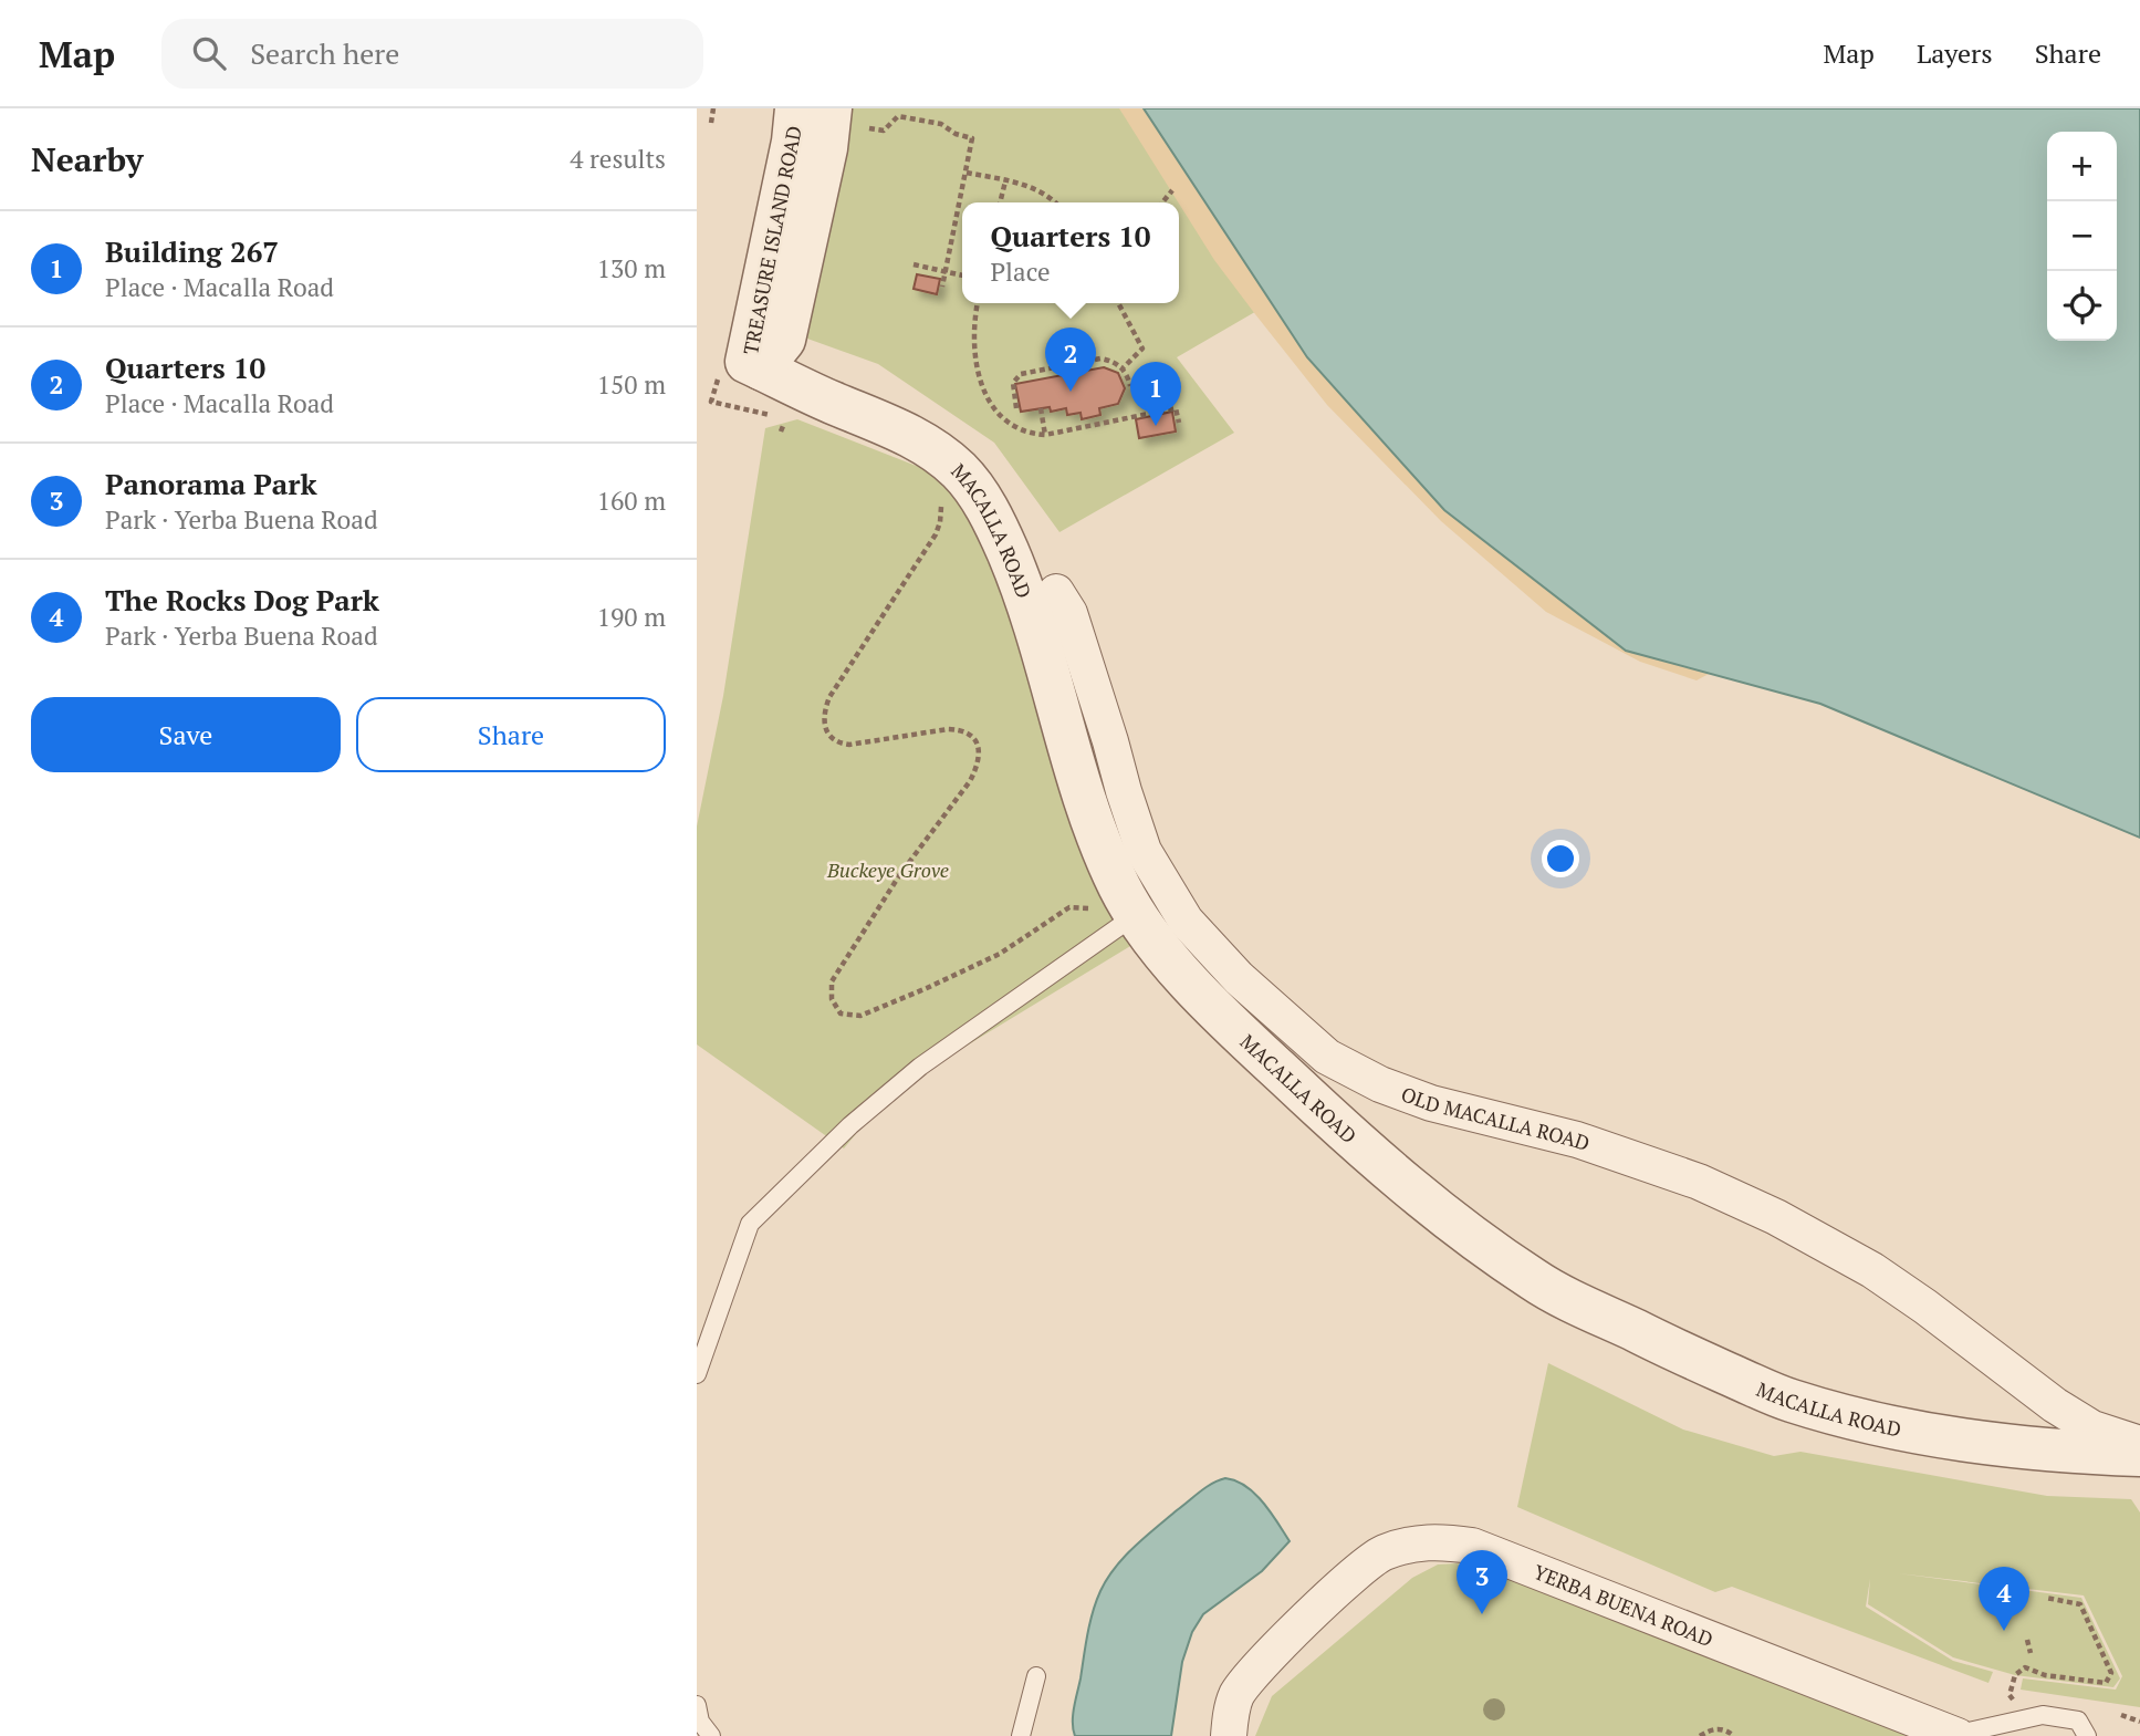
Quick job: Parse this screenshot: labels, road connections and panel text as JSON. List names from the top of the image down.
{
  "streets": {
    "street": [
      "TREASURE ISLAND ROAD",
      "MACALLA ROAD",
      "OLD MACALLA ROAD",
      "YERBA BUENA ROAD"
    ]
  },
  "crossings": [
    ["TREASURE ISLAND ROAD", "MACALLA ROAD"]
  ],
  "parks": ["Buckeye Grove"],
  "page": {
    "header": "Map",
    "search": "Search here",
    "nav": ["Map", "Layers", "Share"],
    "heading": ["Nearby", "4 results"],
    "map_buttons": ["+", "−"],
    "popup": ["Quarters 10", "Place"],
    "list": [
      {
        "mark": "1",
        "name": "Building 267",
        "note": "Place · Macalla Road",
        "value": "130 m"
      },
      {
        "mark": "2",
        "name": "Quarters 10",
        "note": "Place · Macalla Road",
        "value": "150 m"
      },
      {
        "mark": "3",
        "name": "Panorama Park",
        "note": "Park · Yerba Buena Road",
        "value": "160 m"
      },
      {
        "mark": "4",
        "name": "The Rocks Dog Park",
        "note": "Park · Yerba Buena Road",
        "value": "190 m"
      }
    ],
    "pins": [
      "2",
      "1",
      "3",
      "4"
    ],
    "buttons": ["Save", "Share"]
  }
}
